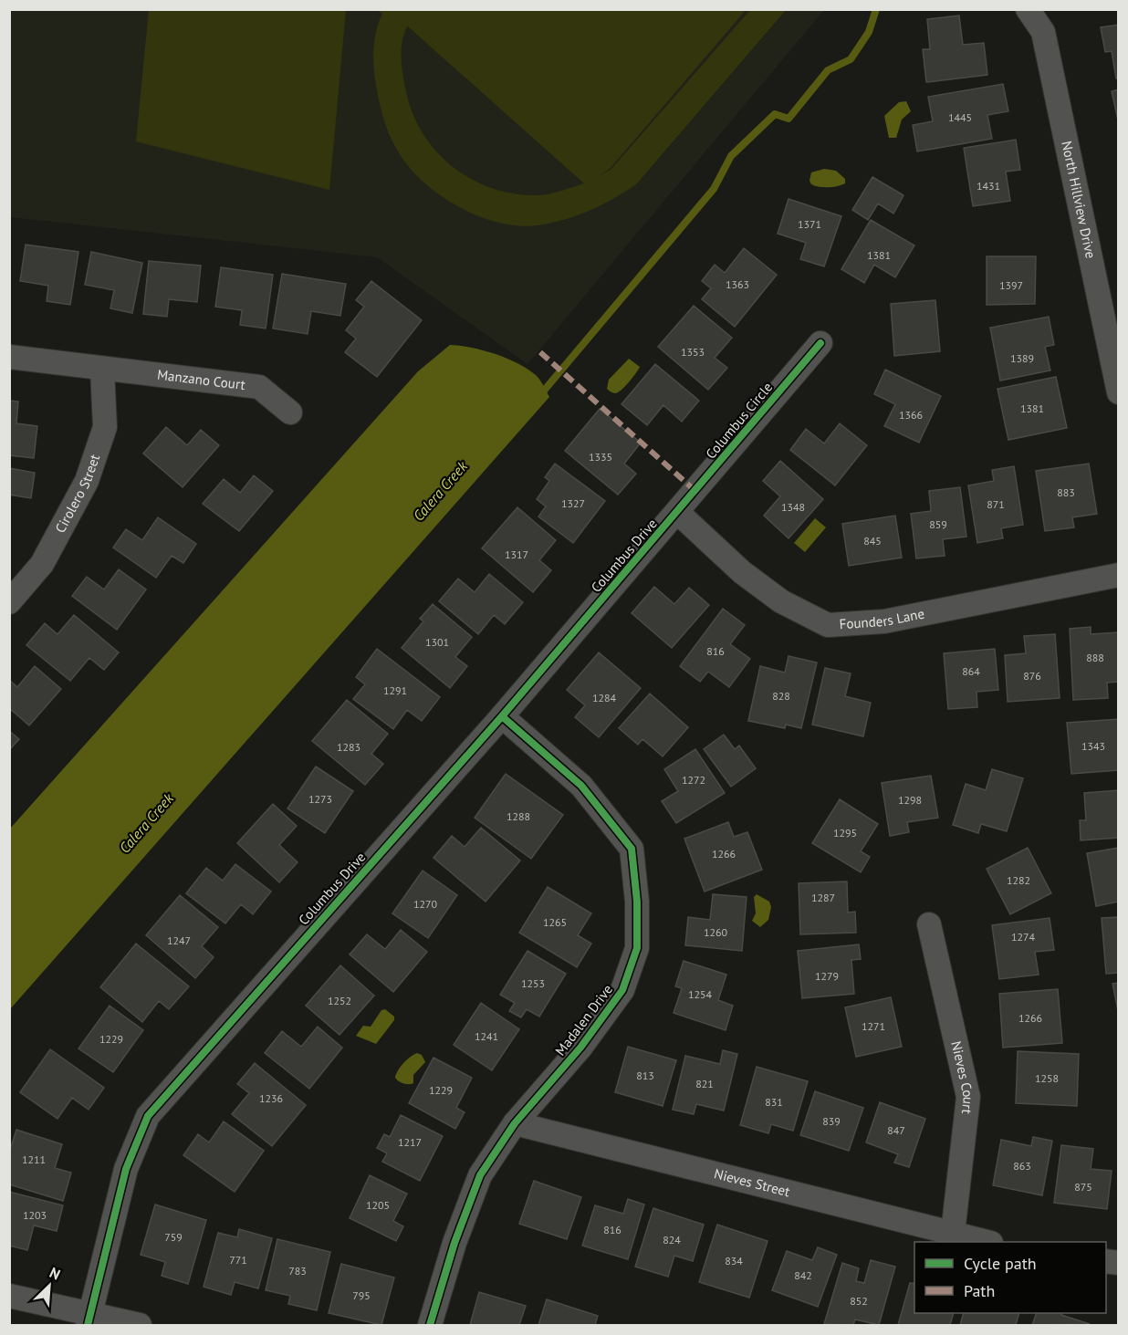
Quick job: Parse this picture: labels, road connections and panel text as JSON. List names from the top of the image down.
{
  "streets": {
    "street": [
      "North Hillview Drive",
      "Manzano Court",
      "Columbus Circle",
      "Cirolero Street",
      "Columbus Drive",
      "Founders Lane",
      "Madalen Drive",
      "Nieves Court",
      "Nieves Street"
    ]
  },
  "crossings": [
    ["Manzano Court", "Cirolero Street"],
    ["Columbus Circle", "Columbus Drive"],
    ["Columbus Circle", "Founders Lane"],
    ["Columbus Drive", "Founders Lane"],
    ["Columbus Drive", "Madalen Drive"],
    ["Madalen Drive", "Nieves Street"],
    ["Nieves Court", "Nieves Street"]
  ],
  "water": ["Calera Creek"],
  "house_numbers": [
    "1445",
    "1431",
    "1371",
    "1381",
    "1363",
    "1397",
    "1353",
    "1389",
    "1381",
    "1366",
    "1335",
    "883",
    "1327",
    "871",
    "1348",
    "859",
    "845",
    "1317",
    "1301",
    "816",
    "888",
    "864",
    "876",
    "1291",
    "828",
    "1284",
    "1343",
    "1283",
    "1272",
    "1273",
    "1298",
    "1288",
    "1295",
    "1266",
    "1282",
    "1287",
    "1270",
    "1265",
    "1260",
    "1274",
    "1247",
    "1279",
    "1253",
    "1254",
    "1252",
    "1266",
    "1271",
    "1241",
    "1229",
    "813",
    "1258",
    "821",
    "1229",
    "1236",
    "831",
    "839",
    "847",
    "1217",
    "1211",
    "863",
    "875",
    "1205",
    "1203",
    "816",
    "759",
    "824",
    "771",
    "834",
    "783",
    "842",
    "795",
    "852"
  ],
  "legend": ["Cycle path", "Path"],
  "north": "top right"
}
